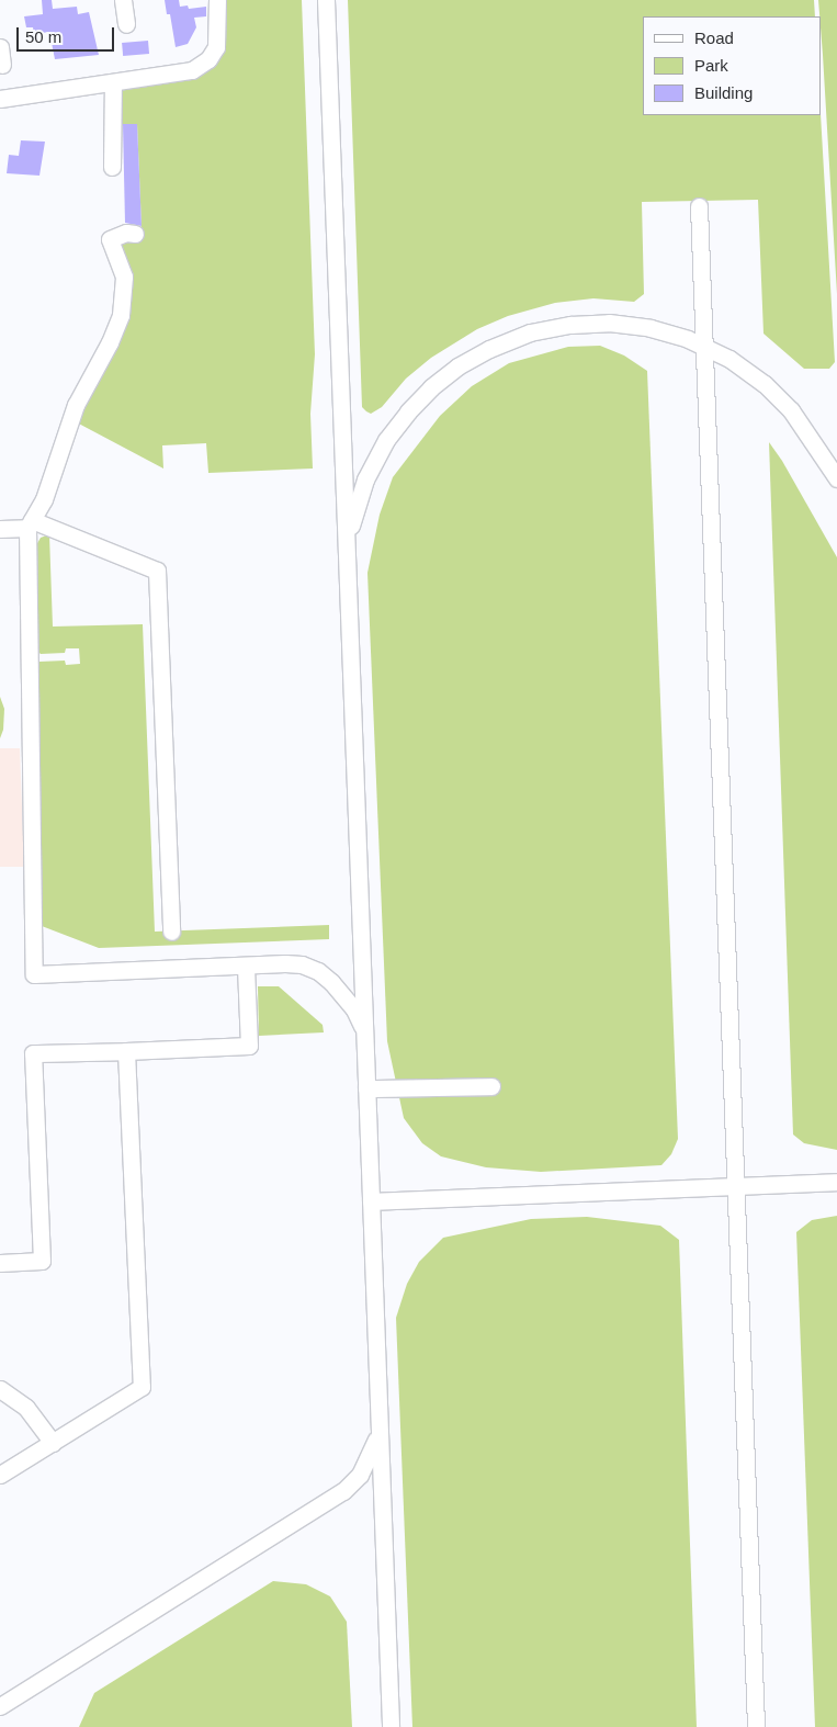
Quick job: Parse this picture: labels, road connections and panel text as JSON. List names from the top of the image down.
{
  "legend": ["Road", "Park", "Building"],
  "scale_bar": "50 m"
}
